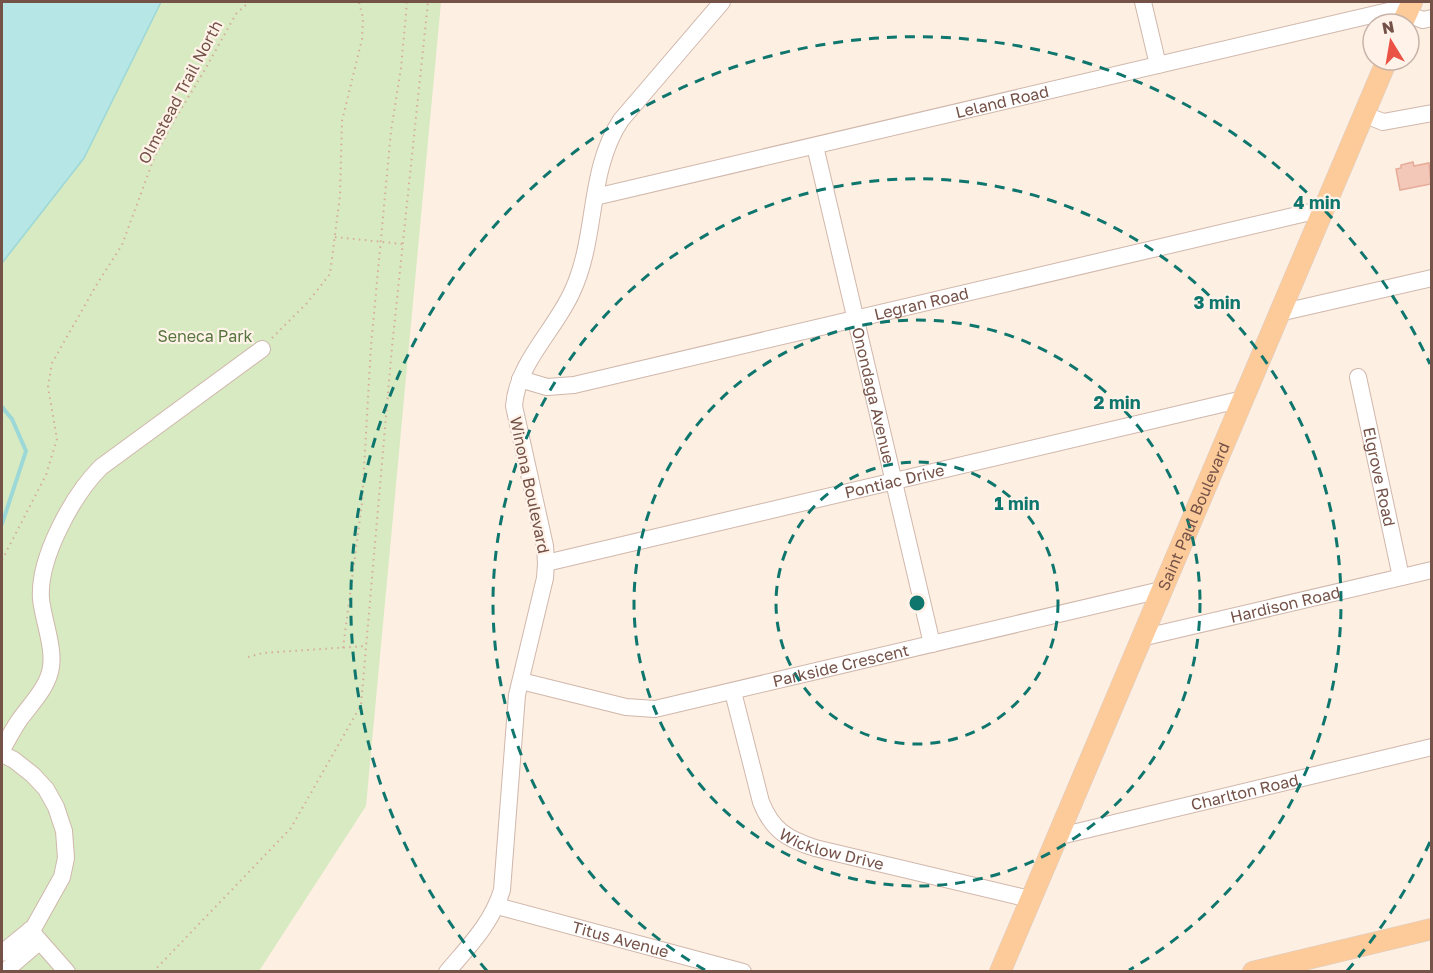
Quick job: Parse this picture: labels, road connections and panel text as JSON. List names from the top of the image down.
{
  "streets": {
    "main road": ["Saint Paul Boulevard"],
    "street": [
      "Leland Road",
      "Legran Road",
      "Onondaga Avenue",
      "Elgrove Road",
      "Pontiac Drive",
      "Winona Boulevard",
      "Hardison Road",
      "Parkside Crescent",
      "Charlton Road",
      "Wicklow Drive",
      "Titus Avenue"
    ],
    "path": ["Olmstead Trail North"]
  },
  "crossings": [
    ["Leland Road", "Onondaga Avenue"],
    ["Leland Road", "Winona Boulevard"],
    ["Legran Road", "Onondaga Avenue"],
    ["Legran Road", "Winona Boulevard"],
    ["Legran Road", "Saint Paul Boulevard"],
    ["Onondaga Avenue", "Pontiac Drive"],
    ["Onondaga Avenue", "Parkside Crescent"],
    ["Elgrove Road", "Hardison Road"],
    ["Pontiac Drive", "Winona Boulevard"],
    ["Pontiac Drive", "Saint Paul Boulevard"],
    ["Winona Boulevard", "Parkside Crescent"],
    ["Winona Boulevard", "Titus Avenue"],
    ["Saint Paul Boulevard", "Hardison Road"],
    ["Saint Paul Boulevard", "Parkside Crescent"],
    ["Saint Paul Boulevard", "Charlton Road"],
    ["Saint Paul Boulevard", "Wicklow Drive"],
    ["Parkside Crescent", "Wicklow Drive"]
  ],
  "parks": ["Seneca Park"],
  "north": "top",
  "rings": [
    "4 min",
    "3 min",
    "2 min",
    "1 min"
  ]
}
